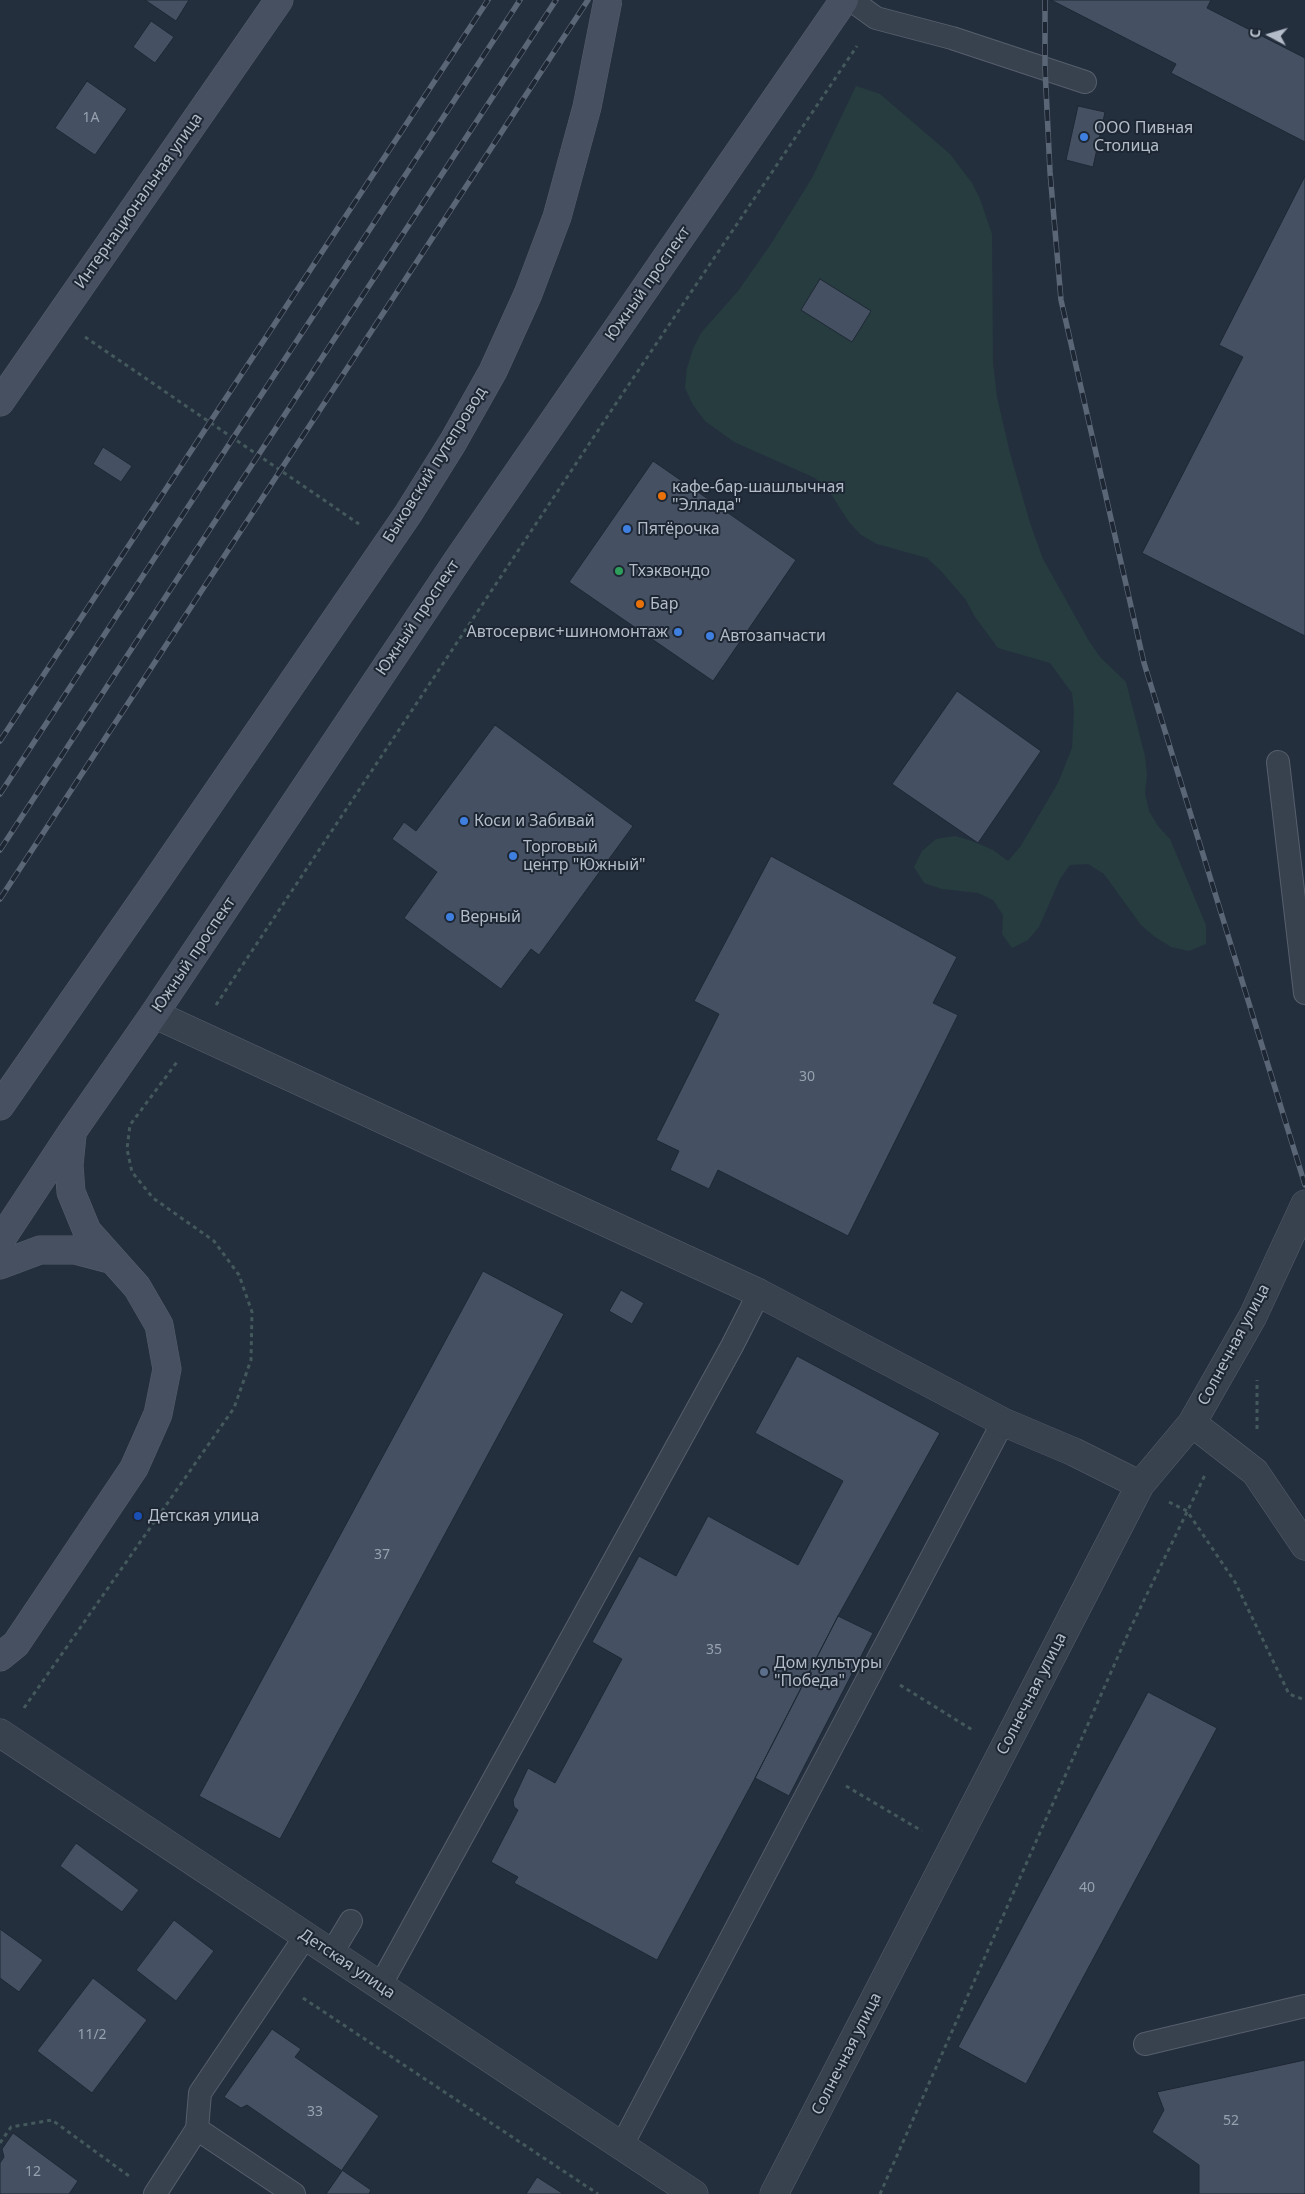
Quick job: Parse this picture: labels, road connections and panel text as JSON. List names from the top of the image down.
{
  "streets": {
    "main road": ["Интернациональная улица", "Южный проспект", "Быковский путепровод"],
    "street": ["Солнечная улица", "Детская улица"]
  },
  "places": [
    "ООО Пивная Столица",
    "кафе-бар-шашлычная \"Эллада\"",
    "Пятёрочка",
    "Тхэквондо",
    "Бар",
    "Автосервис+шиномонтаж",
    "Автозапчасти",
    "Коси и Забивай",
    "Торговый центр \"Южный\"",
    "Верный",
    "Детская улица",
    "Дом культуры \"Победа\""
  ],
  "house_numbers": [
    "1А",
    "30",
    "37",
    "35",
    "40",
    "11/2",
    "33",
    "52",
    "12"
  ],
  "north": "left"
}
